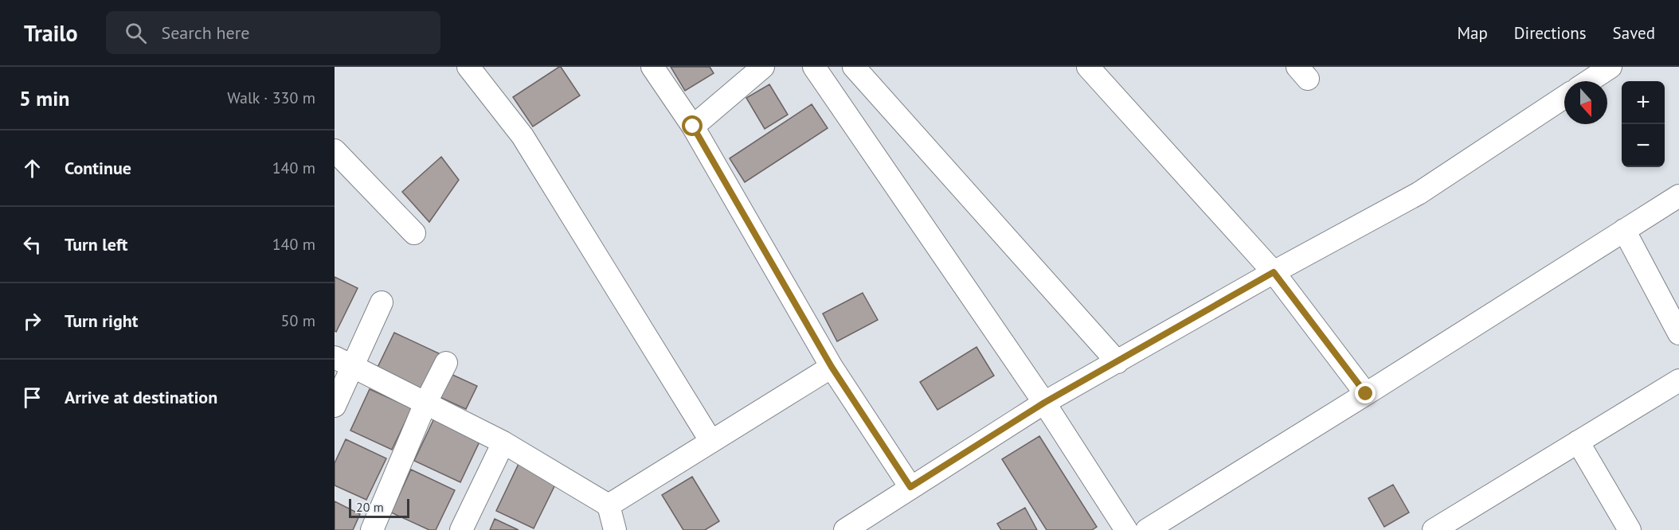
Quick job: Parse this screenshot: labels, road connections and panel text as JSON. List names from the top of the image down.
{
  "scale_bar": "20 m",
  "north": "bottom",
  "page": {
    "header": "Trailo",
    "search": "Search here",
    "nav": ["Map", "Directions", "Saved"],
    "heading": ["5 min", "Walk · 330 m"],
    "map_buttons": ["+", "−"],
    "list": [
      ["Continue", "140 m"],
      ["Turn left", "140 m"],
      ["Turn right", "50 m"],
      "Arrive at destination"
    ],
    "scale": "20 m"
  }
}
